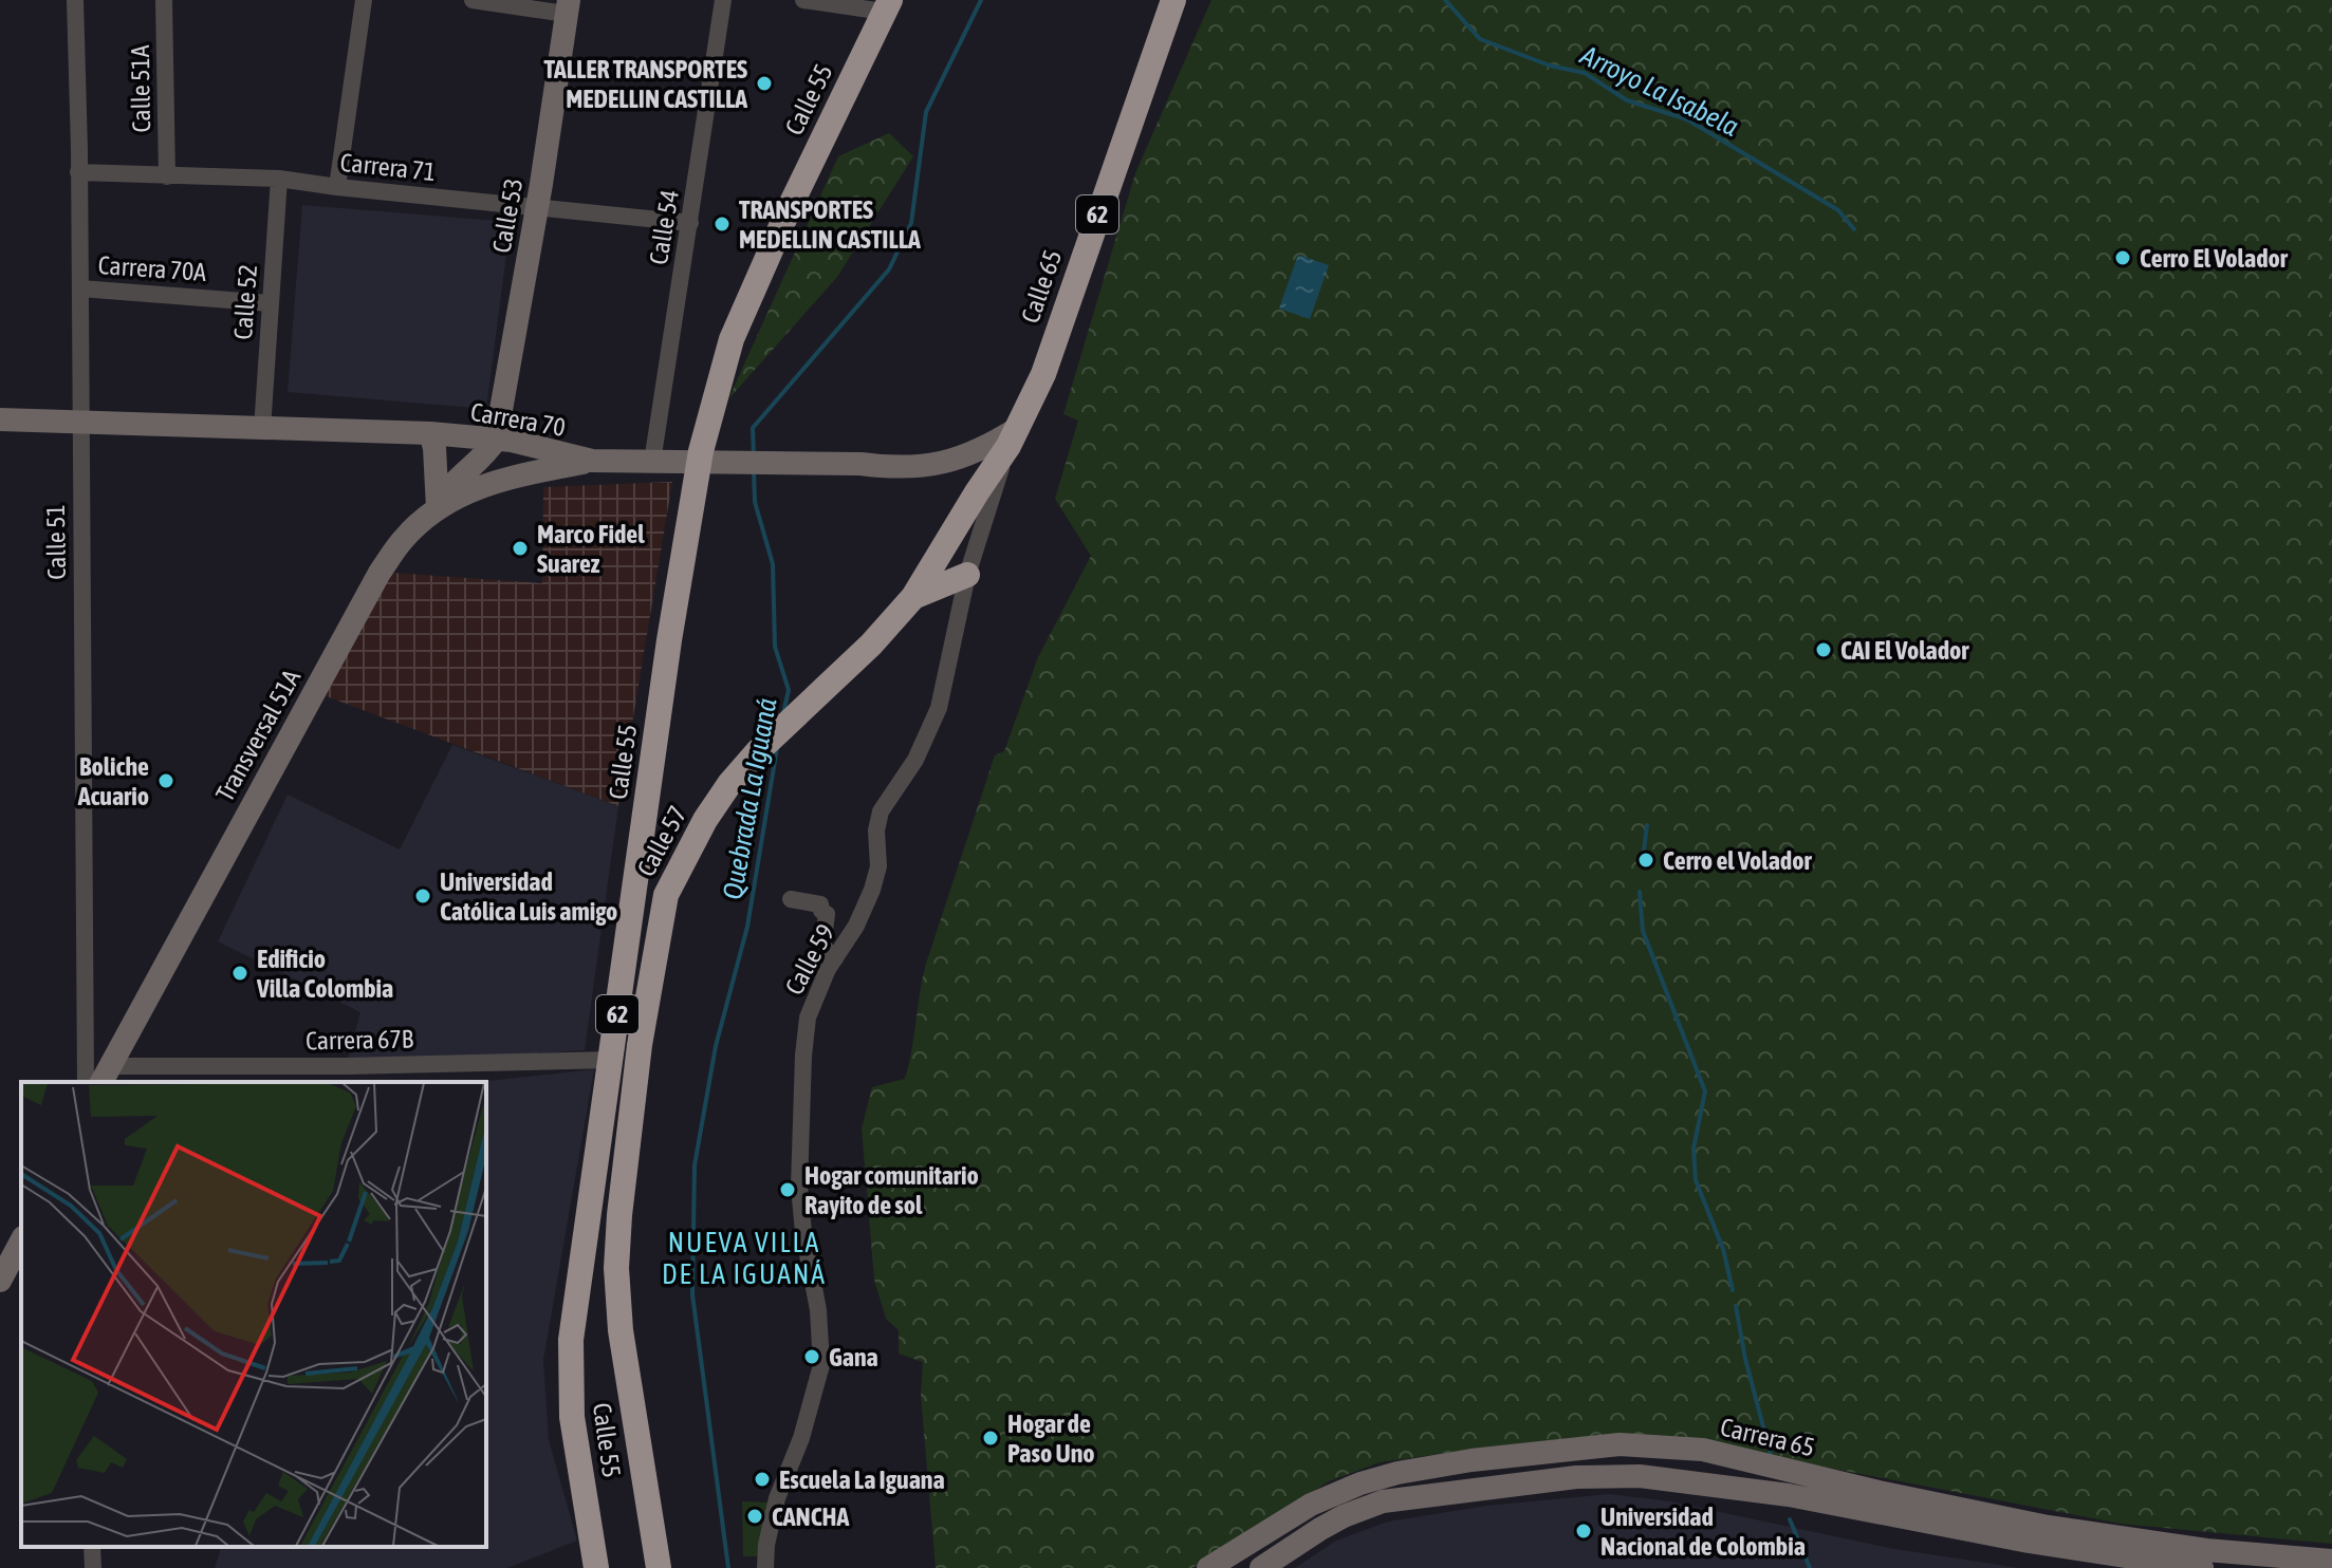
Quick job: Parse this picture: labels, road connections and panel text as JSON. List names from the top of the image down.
{
  "streets": {
    "highway": [
      "Calle 55",
      "62",
      "Calle 65",
      "Calle 57"
    ],
    "main road": [
      "Calle 53",
      "Carrera 70",
      "Transversal 51A",
      "Carrera 65"
    ],
    "street": [
      "Calle 51A",
      "Carrera 71",
      "Calle 54",
      "Carrera 70A",
      "Calle 52",
      "Calle 51",
      "Calle 59",
      "Carrera 67B"
    ]
  },
  "crossings": [
    ["Calle 51A", "Carrera 71"],
    ["Calle 55", "Carrera 70"],
    ["Calle 55", "Carrera 67B"],
    ["Carrera 71", "Calle 53"],
    ["Carrera 71", "Calle 54"],
    ["Carrera 71", "Calle 52"],
    ["Carrera 71", "Calle 51"],
    ["Calle 53", "Carrera 70"],
    ["Calle 53", "Transversal 51A"],
    ["Calle 54", "Carrera 70"],
    ["Carrera 70A", "Calle 52"],
    ["Carrera 70A", "Calle 51"],
    ["Calle 65", "Carrera 70"],
    ["Calle 65", "Calle 57"],
    ["Calle 65", "Calle 59"],
    ["Calle 52", "Carrera 70"],
    ["Carrera 70", "Calle 51"],
    ["Carrera 70", "Transversal 51A"],
    ["Carrera 70", "Calle 57"],
    ["Carrera 70", "Calle 59"],
    ["Transversal 51A", "Carrera 67B"],
    ["Calle 57", "Calle 59"]
  ],
  "districts": ["NUEVA VILLA DE LA IGUANÁ"],
  "water": ["Arroyo La Isabela", "Quebrada La Iguaná"],
  "places": [
    "TALLER TRANSPORTES MEDELLIN CASTILLA",
    "TRANSPORTES MEDELLIN CASTILLA",
    "Cerro El Volador",
    "Marco Fidel Suarez",
    "CAI El Volador",
    "Boliche Acuario",
    "Cerro el Volador",
    "Universidad Católica Luis amigo",
    "Edificio Villa Colombia",
    "Hogar comunitario Rayito de sol",
    "Gana",
    "Hogar de Paso Uno",
    "Escuela La Iguana",
    "CANCHA",
    "Universidad Nacional de Colombia"
  ]
}
